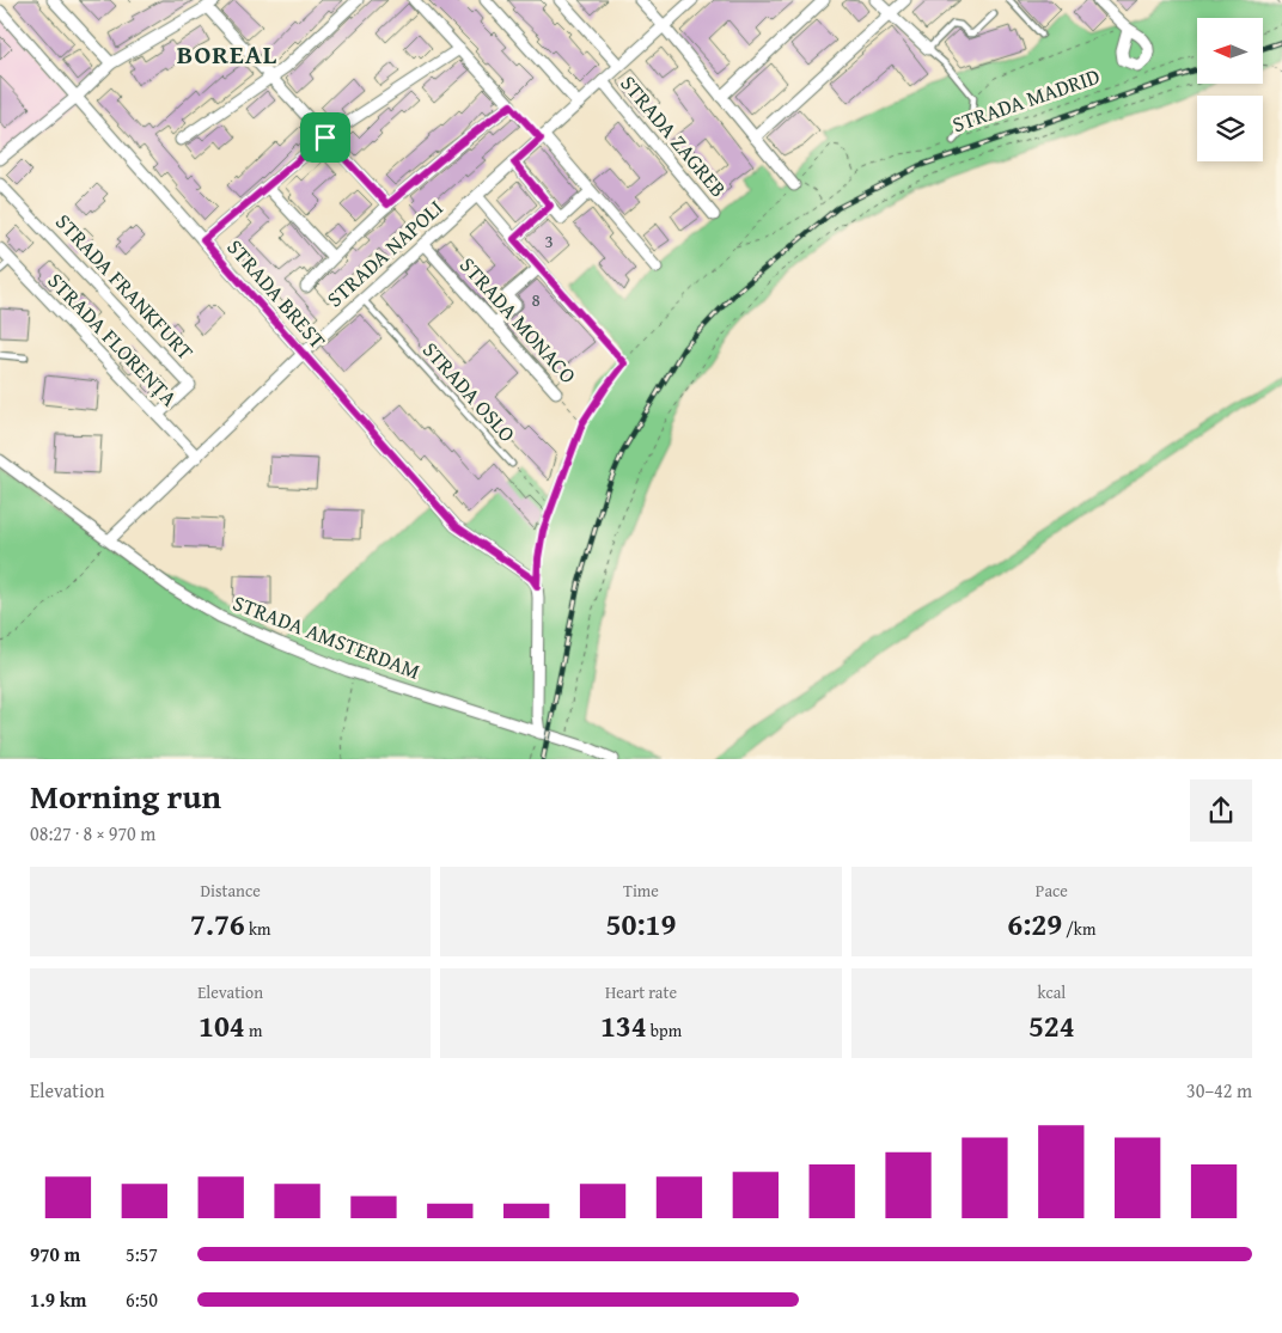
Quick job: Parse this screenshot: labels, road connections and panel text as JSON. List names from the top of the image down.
{
  "streets": {
    "street": [
      "STRADA ZAGREB",
      "STRADA NAPOLI",
      "STRADA FRANKFURT",
      "STRADA BREST",
      "STRADA MONACO",
      "STRADA FLORENȚA",
      "STRADA AMSTERDAM"
    ],
    "lane": ["STRADA OSLO"],
    "path": ["STRADA MADRID"]
  },
  "crossings": [
    ["STRADA MADRID", "STRADA BREST"],
    ["STRADA MADRID", "STRADA MONACO"],
    ["STRADA MADRID", "STRADA OSLO"],
    ["STRADA ZAGREB", "STRADA NAPOLI"],
    ["STRADA NAPOLI", "STRADA BREST"],
    ["STRADA NAPOLI", "STRADA MONACO"],
    ["STRADA NAPOLI", "STRADA FLORENȚA"],
    ["STRADA NAPOLI", "STRADA OSLO"],
    ["STRADA NAPOLI", "STRADA AMSTERDAM"],
    ["STRADA FRANKFURT", "STRADA FLORENȚA"]
  ],
  "districts": ["BOREAL"],
  "house_numbers": ["3", "8"],
  "north": "left",
  "page": {
    "heading": ["Morning run", "08:27 · 8 × 970 m"],
    "stats": [
      ["Distance", "7.76 km"],
      ["Time", "50:19"],
      ["Pace", "6:29 /km"],
      ["Elevation", "104 m"],
      ["Heart rate", "134 bpm"],
      ["kcal", "524"]
    ],
    "chart": ["Elevation", "30–42 m"],
    "list": [
      {
        "name": "970 m",
        "note": "5:57"
      },
      {
        "name": "1.9 km",
        "note": "6:50"
      }
    ]
  }
}
